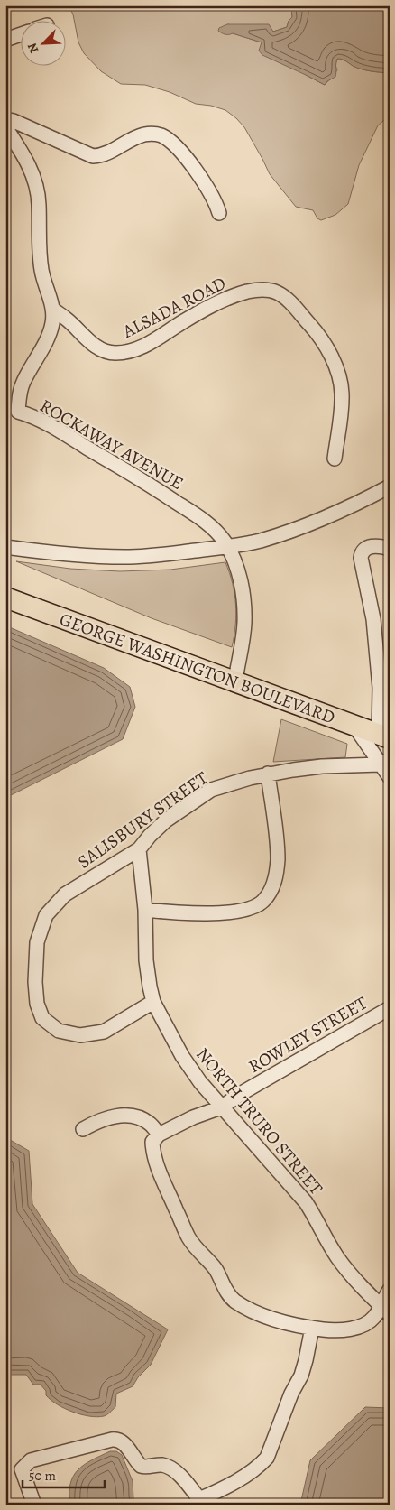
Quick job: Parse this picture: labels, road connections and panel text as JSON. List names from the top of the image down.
{
  "streets": {
    "main road": ["GEORGE WASHINGTON BOULEVARD"],
    "street": [
      "ALSADA ROAD",
      "ROCKAWAY AVENUE",
      "SALISBURY STREET",
      "ROWLEY STREET",
      "NORTH TRURO STREET"
    ]
  },
  "crossings": [
    ["ALSADA ROAD", "ROCKAWAY AVENUE"],
    ["ROCKAWAY AVENUE", "GEORGE WASHINGTON BOULEVARD"],
    ["SALISBURY STREET", "NORTH TRURO STREET"],
    ["ROWLEY STREET", "NORTH TRURO STREET"]
  ],
  "scale_bar": "50 m",
  "north": "bottom left"
}
